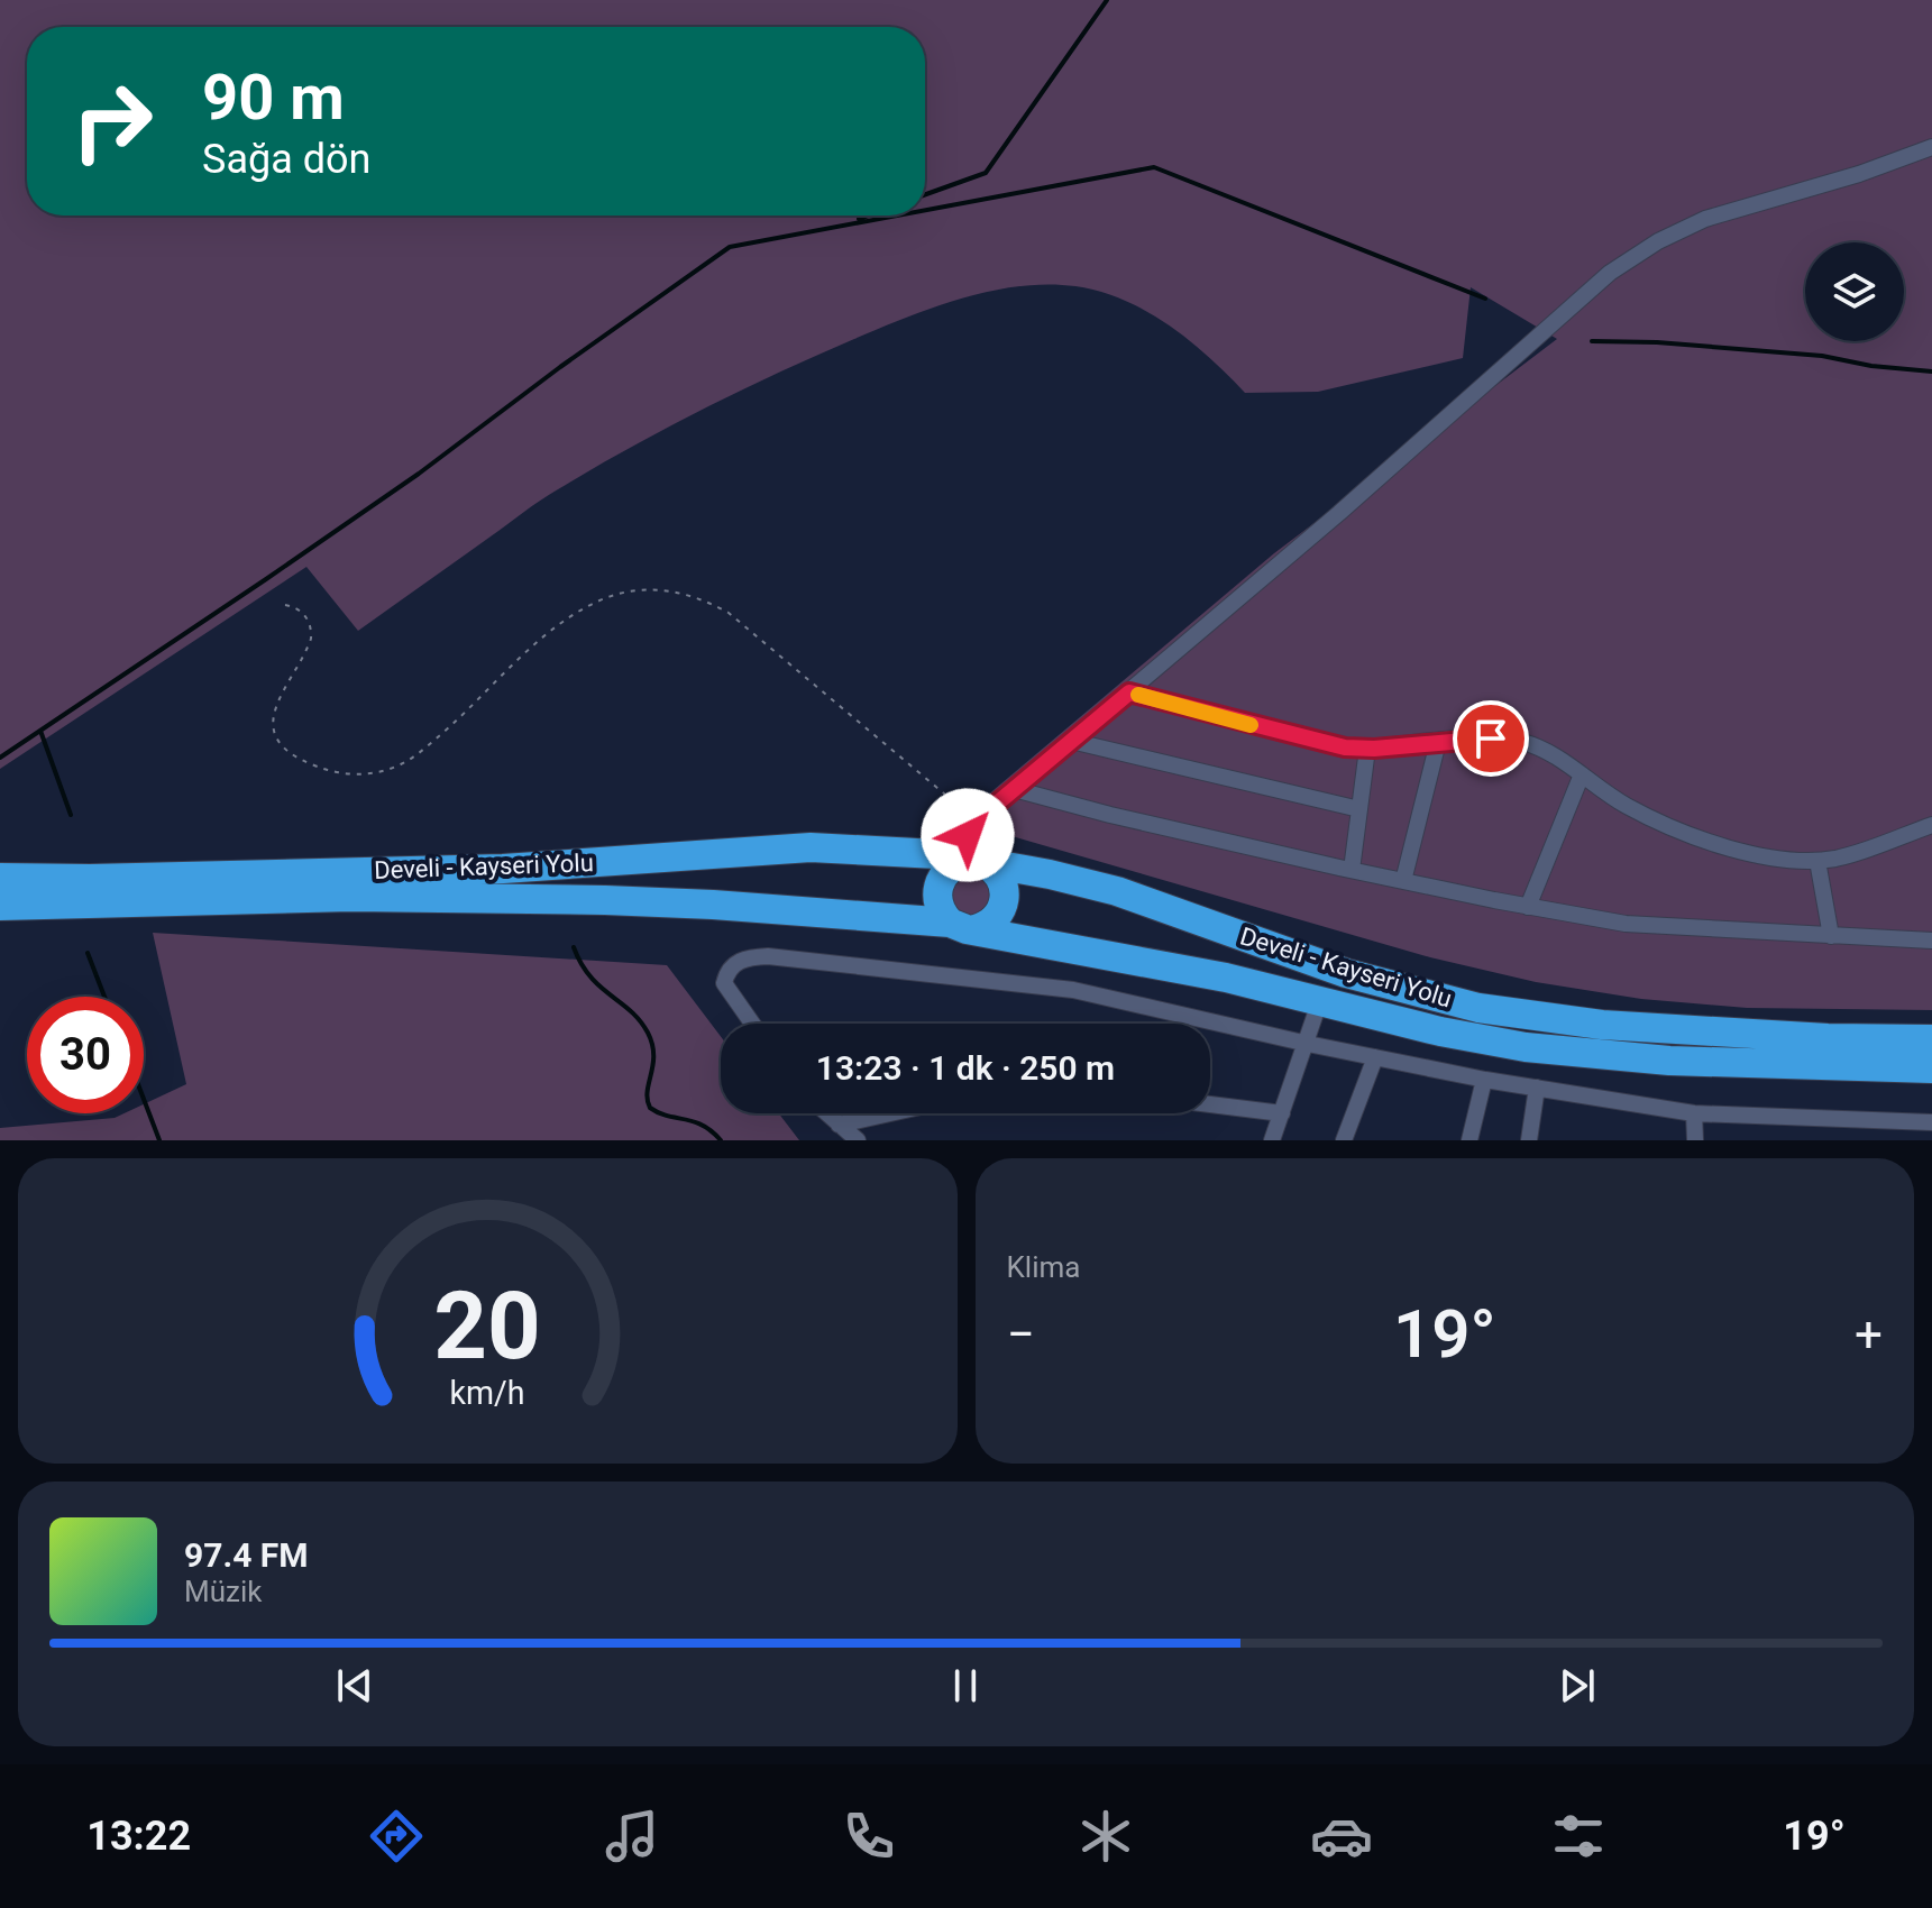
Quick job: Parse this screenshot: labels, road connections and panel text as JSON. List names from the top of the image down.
{
  "streets": {
    "highway": ["Develi - Kayseri Yolu"]
  },
  "page": {
    "turn": ["90 m", "Sağa dön"],
    "limit": "30",
    "trip": "13:23 · 1 dk · 250 m",
    "tile": "Klima",
    "heat": ["−", "19°", "+"],
    "song": ["97.4 FM", "Müzik"],
    "tabs": ["13:22", "19°"],
    "gauge": ["20", "km/h"]
  }
}
